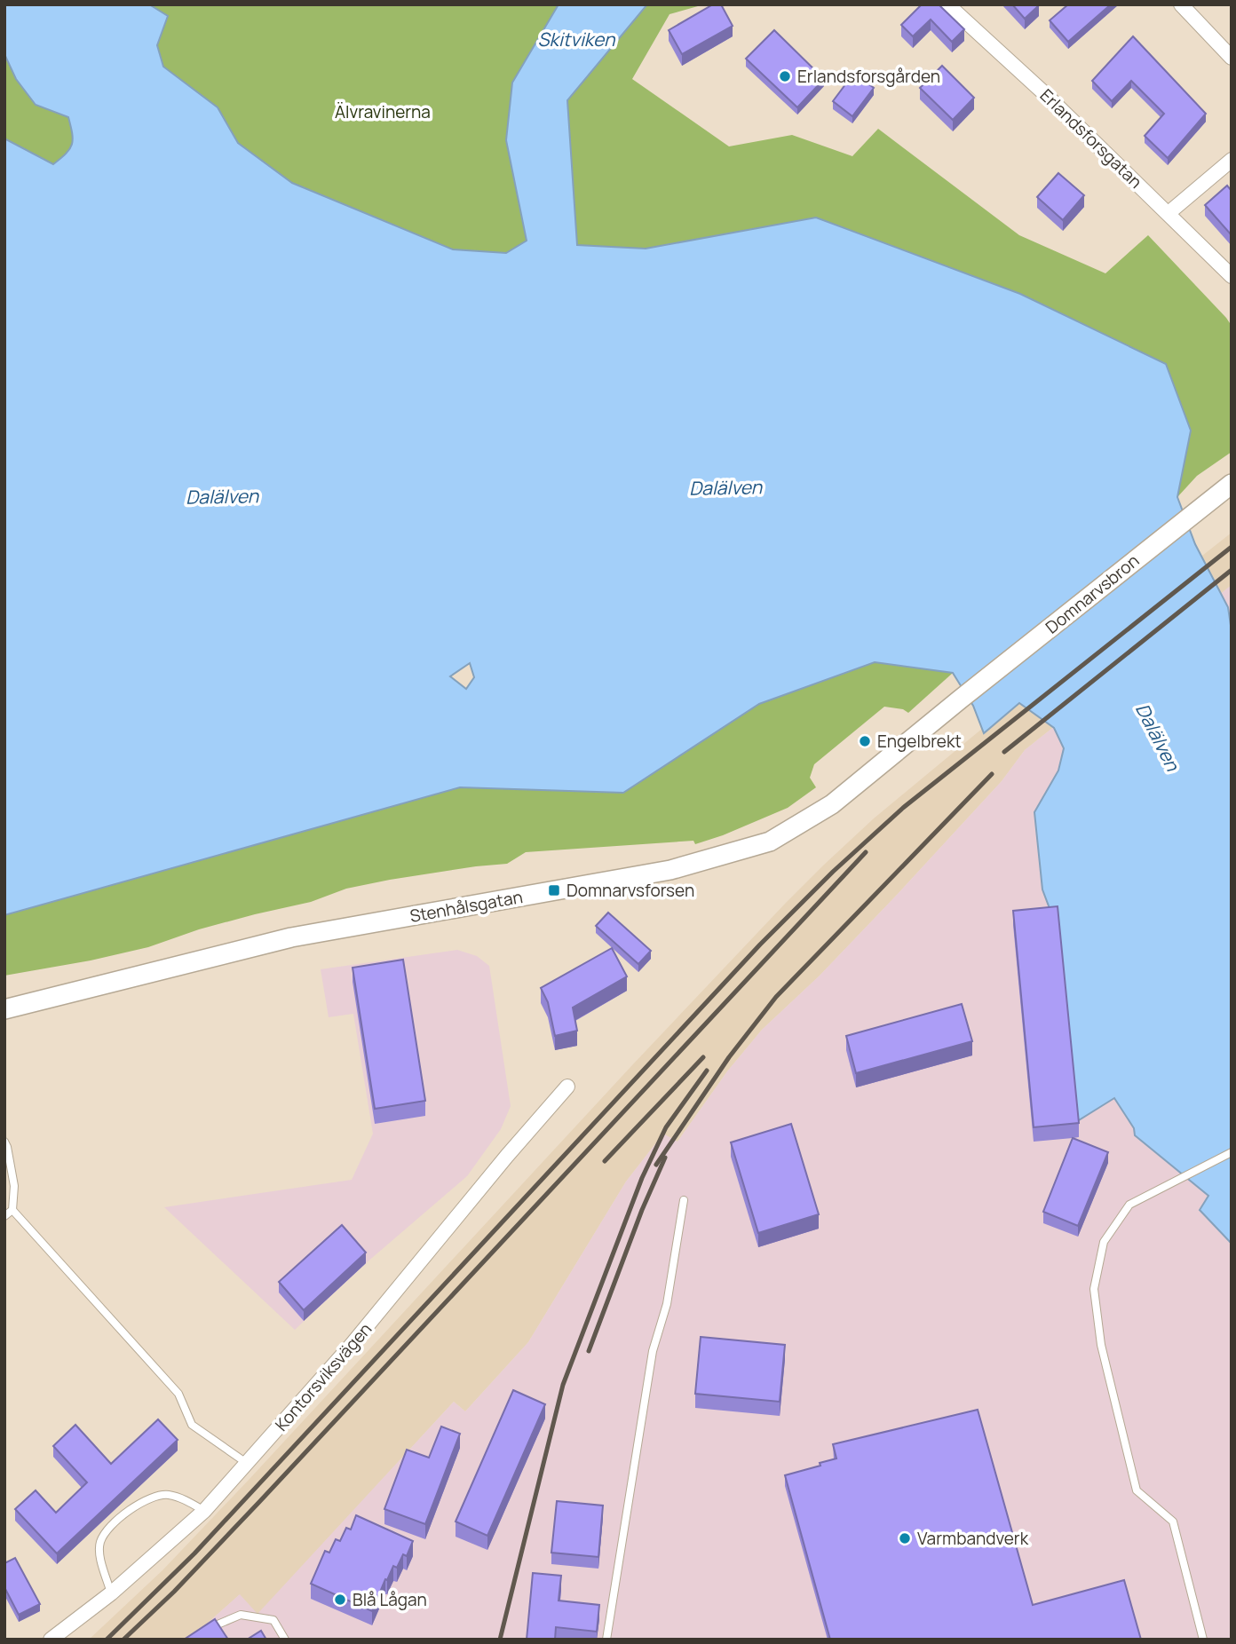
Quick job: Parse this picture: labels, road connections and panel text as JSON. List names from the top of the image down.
{
  "streets": {
    "street": [
      "Erlandsforsgatan",
      "Domnarvsbron",
      "Stenhålsgatan",
      "Kontorsviksvägen"
    ]
  },
  "crossings": [
    ["Domnarvsbron", "Stenhålsgatan"]
  ],
  "water": ["Skitviken", "Dalälven"],
  "parks": ["Älvravinerna"],
  "places": {
    "other": [
      "Erlandsforsgården",
      "Engelbrekt",
      "Varmbandverk",
      "Blå Lågan"
    ],
    "transit": ["Domnarvsforsen"]
  }
}
